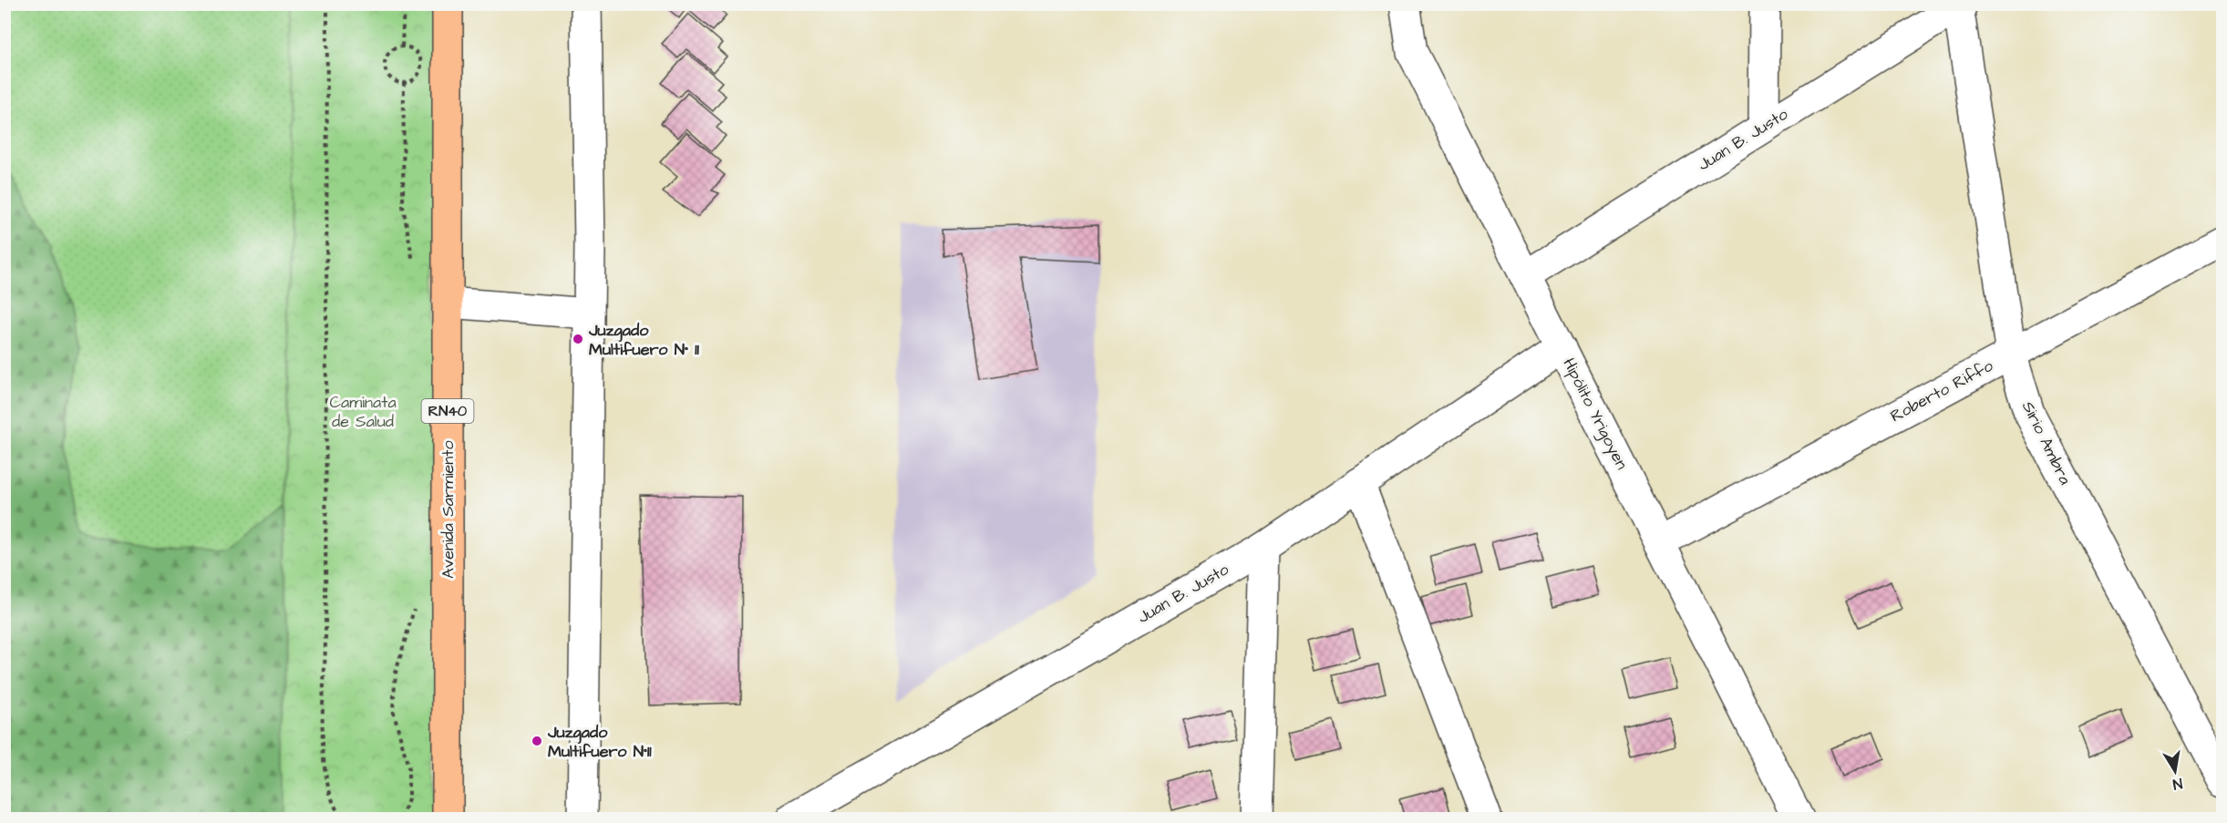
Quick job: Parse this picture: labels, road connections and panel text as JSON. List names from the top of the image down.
{
  "streets": {
    "highway": ["RN40", "Avenida Sarmiento"],
    "street": [
      "Juan B. Justo",
      "Roberto Riffo",
      "Hipólito Yrigoyen",
      "Sirio Ambra"
    ]
  },
  "crossings": [
    ["Juan B. Justo", "Hipólito Yrigoyen"],
    ["Juan B. Justo", "Sirio Ambra"],
    ["Roberto Riffo", "Hipólito Yrigoyen"],
    ["Roberto Riffo", "Sirio Ambra"]
  ],
  "parks": ["Caminata de Salud"],
  "places": ["Juzgado Multifuero N° 11", "Juzgado Multifuero N°11"],
  "north": "bottom"
}
